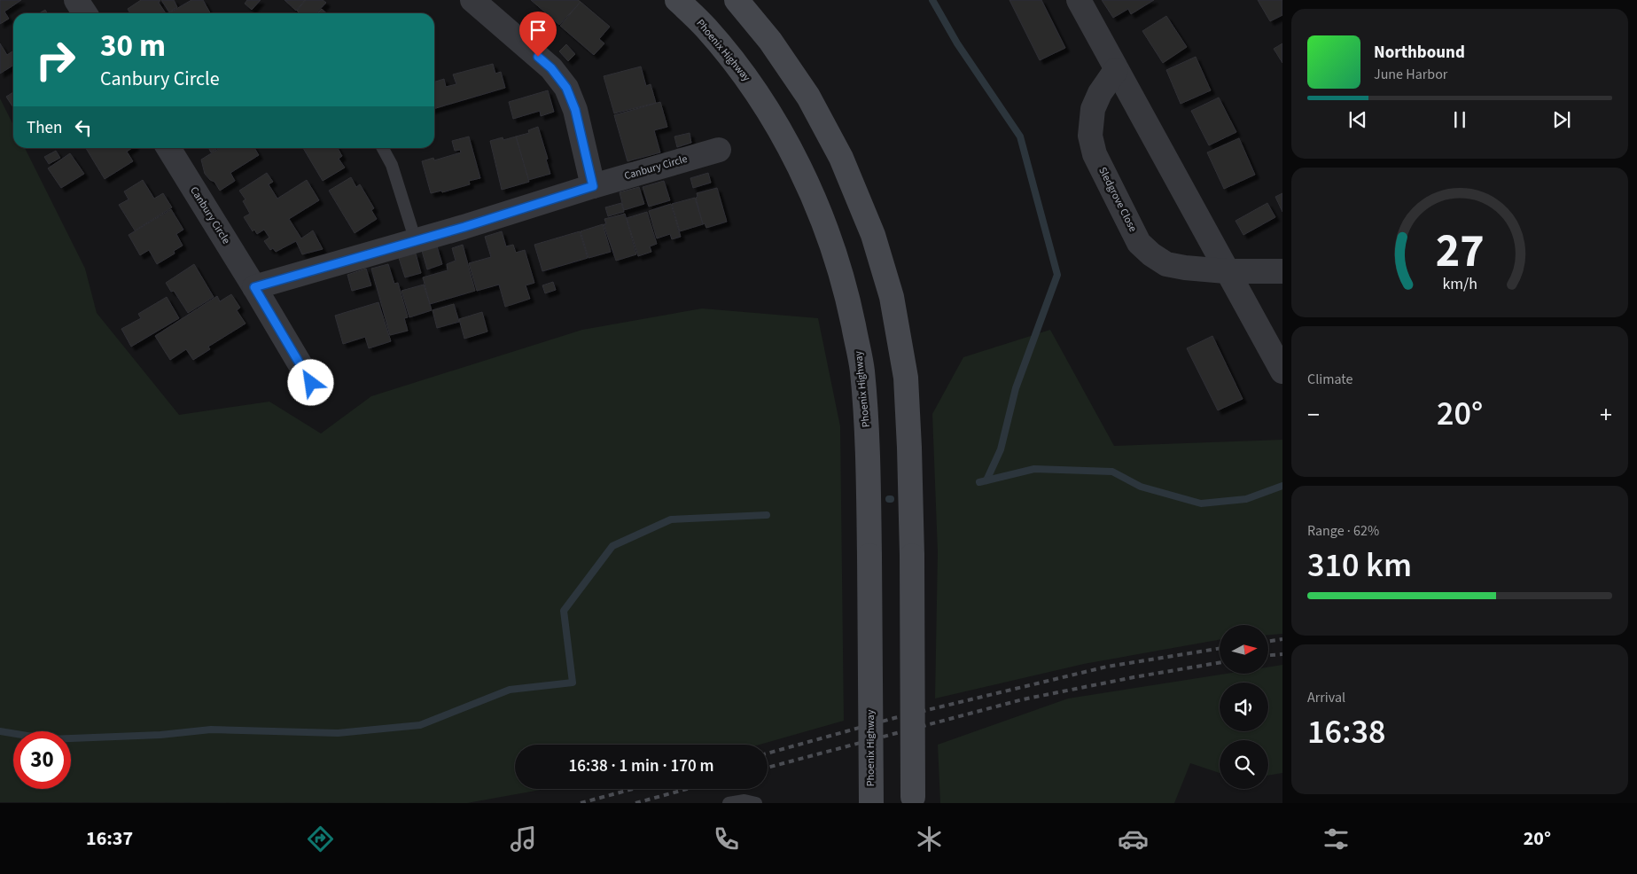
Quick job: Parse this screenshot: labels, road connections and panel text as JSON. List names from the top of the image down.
{
  "streets": {
    "main road": ["Phoenix Highway"],
    "street": ["Canbury Circle", "Sledgrove Close"]
  },
  "north": "right",
  "page": {
    "turn": ["30 m", "Canbury Circle"],
    "song": ["Northbound", "June Harbor"],
    "then": "Then",
    "tile": [
      "Climate",
      ["Range · 62%", "310 km"],
      ["Arrival", "16:38"]
    ],
    "heat": ["−", "20°", "+"],
    "limit": "30",
    "trip": "16:38 · 1 min · 170 m",
    "tabs": ["16:37", "20°"],
    "gauge": ["27", "km/h"]
  }
}
